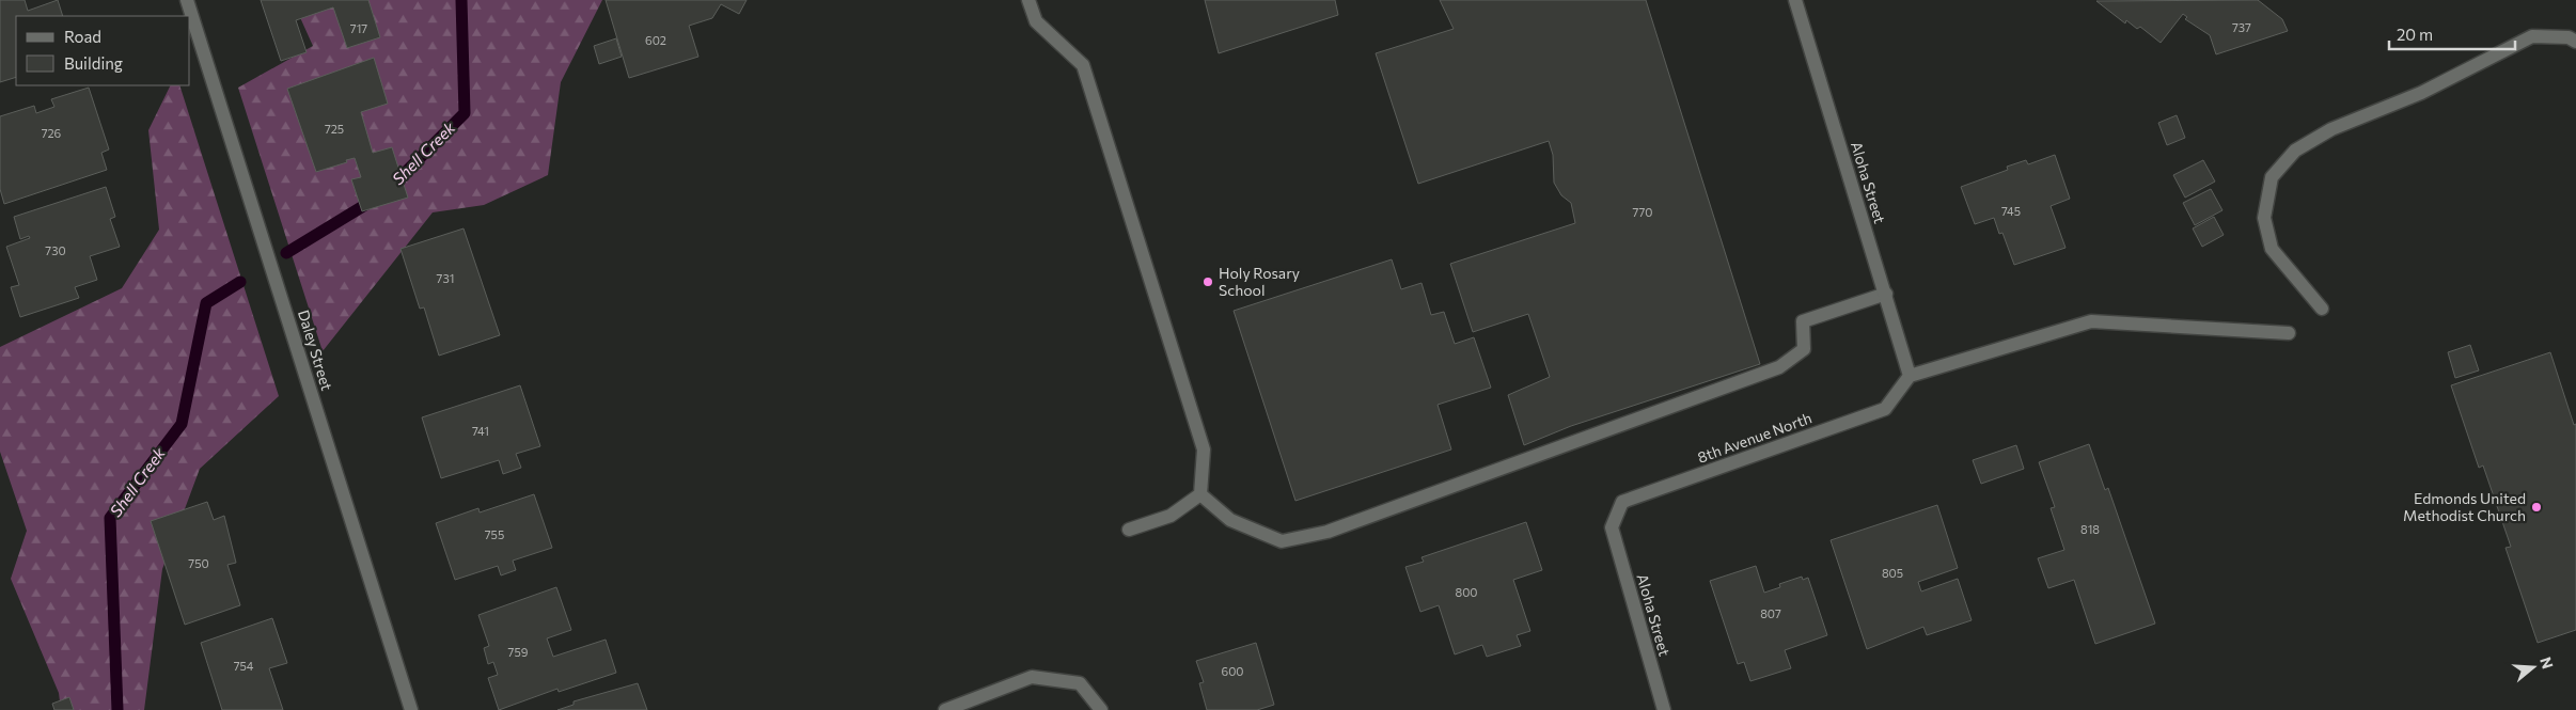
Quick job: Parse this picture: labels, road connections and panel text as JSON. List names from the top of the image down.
{
  "streets": {
    "street": ["Aloha Street", "Daley Street", "8th Avenue North"]
  },
  "crossings": [
    ["Aloha Street", "8th Avenue North"]
  ],
  "water": ["Shell Creek"],
  "places": ["Holy Rosary School", "Edmonds United Methodist Church"],
  "house_numbers": [
    "737",
    "717",
    "602",
    "725",
    "726",
    "745",
    "770",
    "730",
    "731",
    "741",
    "818",
    "755",
    "750",
    "805",
    "800",
    "807",
    "759",
    "754",
    "600"
  ],
  "legend": ["Road", "Building"],
  "scale_bar": "20 m",
  "north": "right"
}
